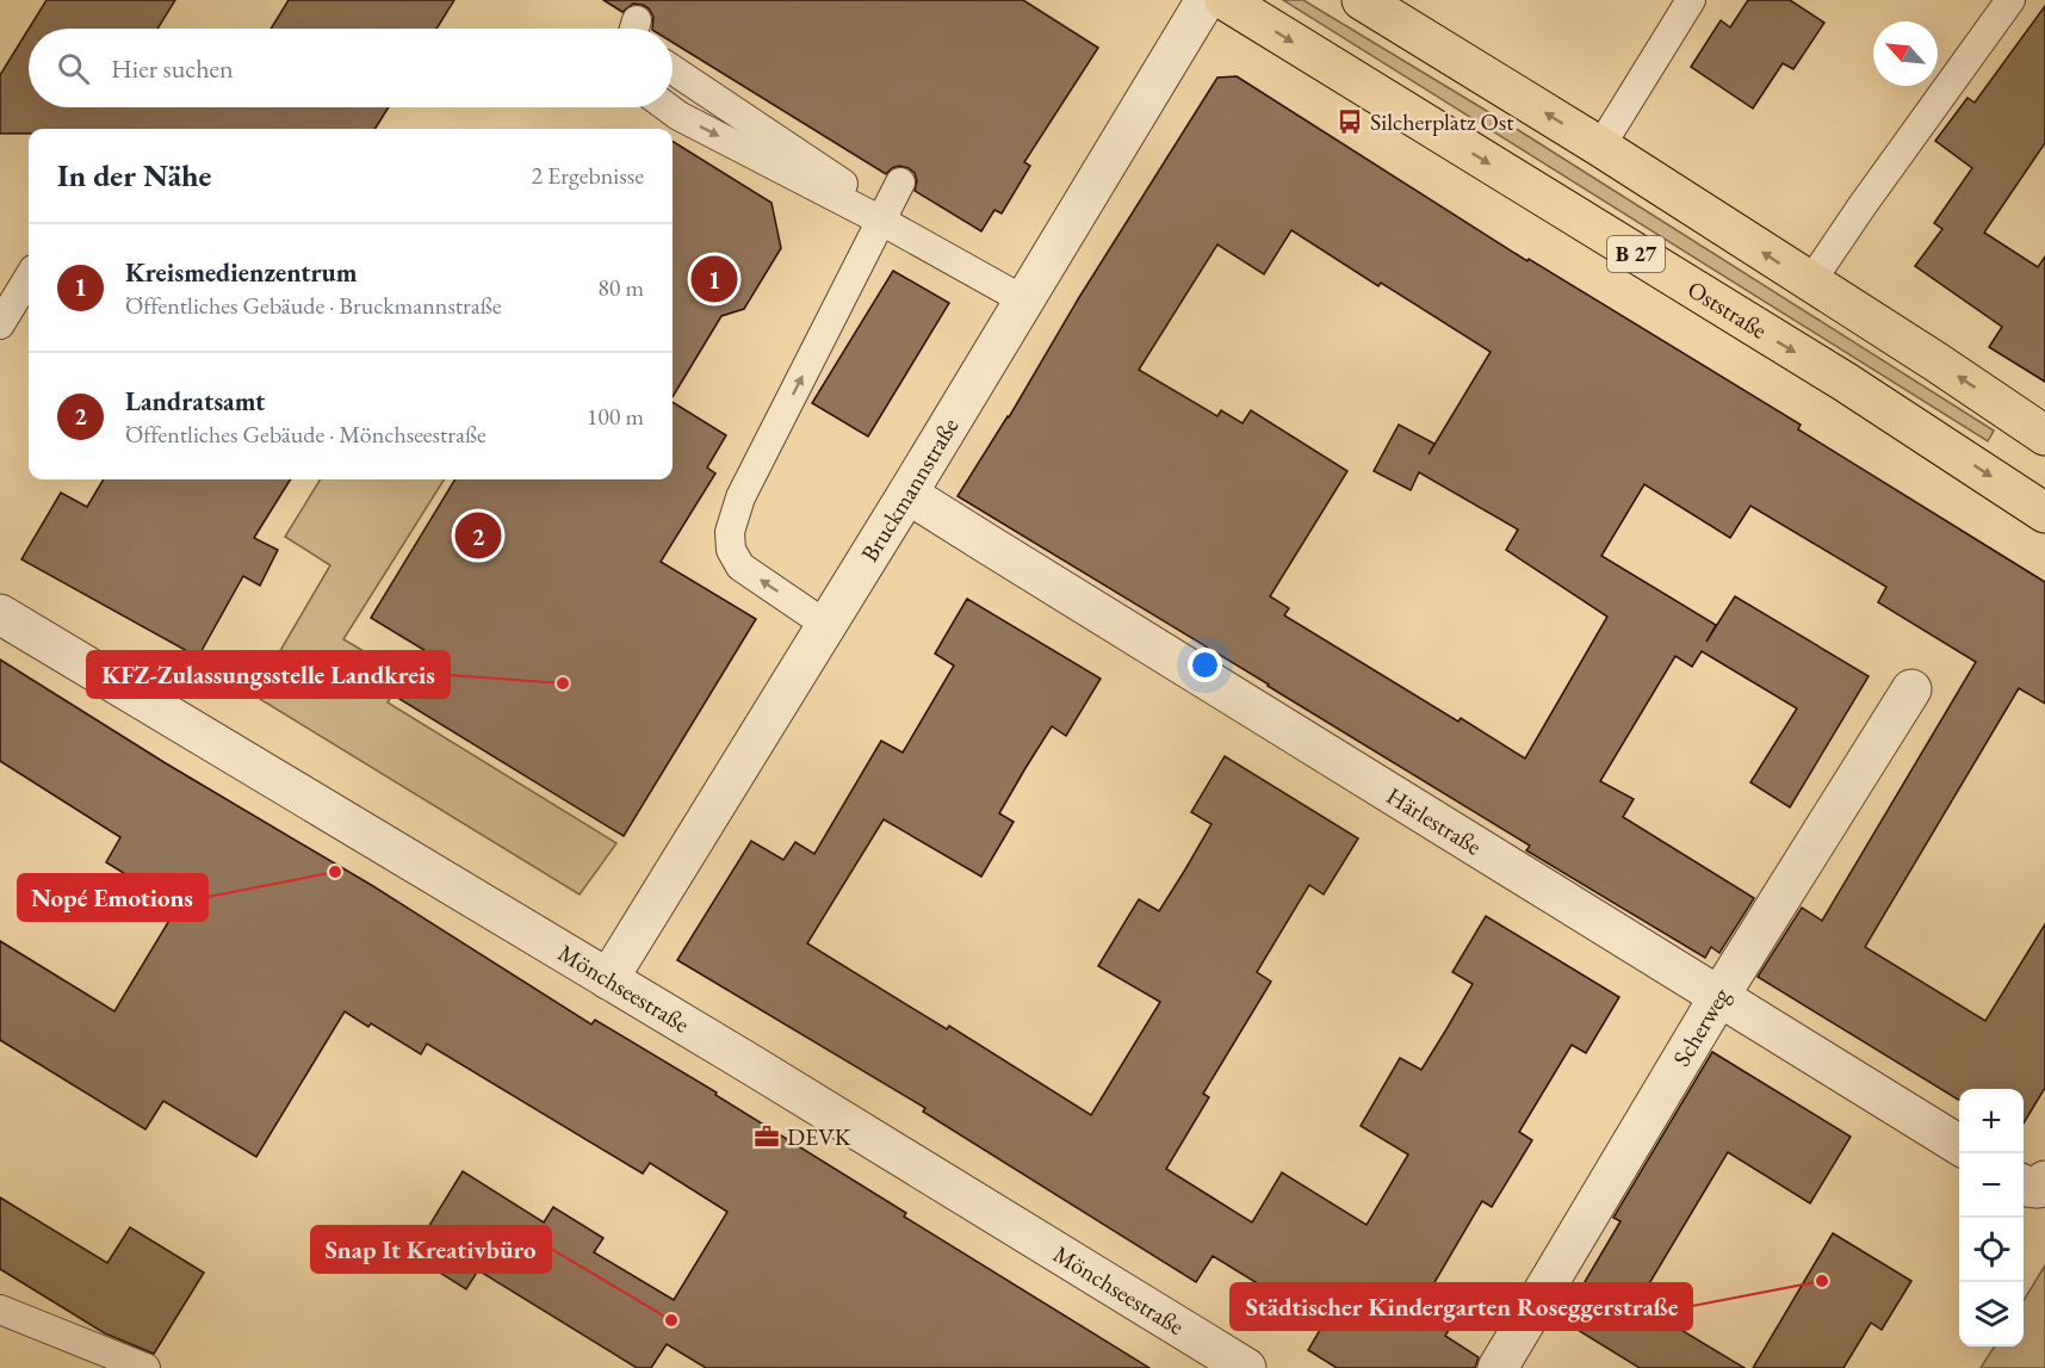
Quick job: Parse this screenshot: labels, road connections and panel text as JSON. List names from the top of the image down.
{
  "streets": {
    "main road": ["B 27", "Oststraße"],
    "street": [
      "Bruckmannstraße",
      "Härlestraße",
      "Mönchseestraße",
      "Scherweg"
    ]
  },
  "crossings": [
    ["Bruckmannstraße", "Härlestraße"],
    ["Bruckmannstraße", "Mönchseestraße"],
    ["Härlestraße", "Scherweg"]
  ],
  "places": {
    "bus stop": ["Silcherplatz Ost"],
    "other": [
      "KFZ-Zulassungsstelle Landkreis",
      "Nopé Emotions",
      "Städtischer Kindergarten Roseggerstraße",
      "Snap It Kreativbüro"
    ],
    "office": ["DEVK"]
  },
  "north": "top left",
  "page": {
    "search": "Hier suchen",
    "heading": ["In der Nähe", "2 Ergebnisse"],
    "list": [
      {
        "mark": "1",
        "name": "Kreismedienzentrum",
        "note": "Öffentliches Gebäude · Bruckmannstraße",
        "value": "80 m"
      },
      {
        "mark": "2",
        "name": "Landratsamt",
        "note": "Öffentliches Gebäude · Mönchseestraße",
        "value": "100 m"
      }
    ],
    "pins": ["1", "2"],
    "map_buttons": ["+", "−"]
  }
}
